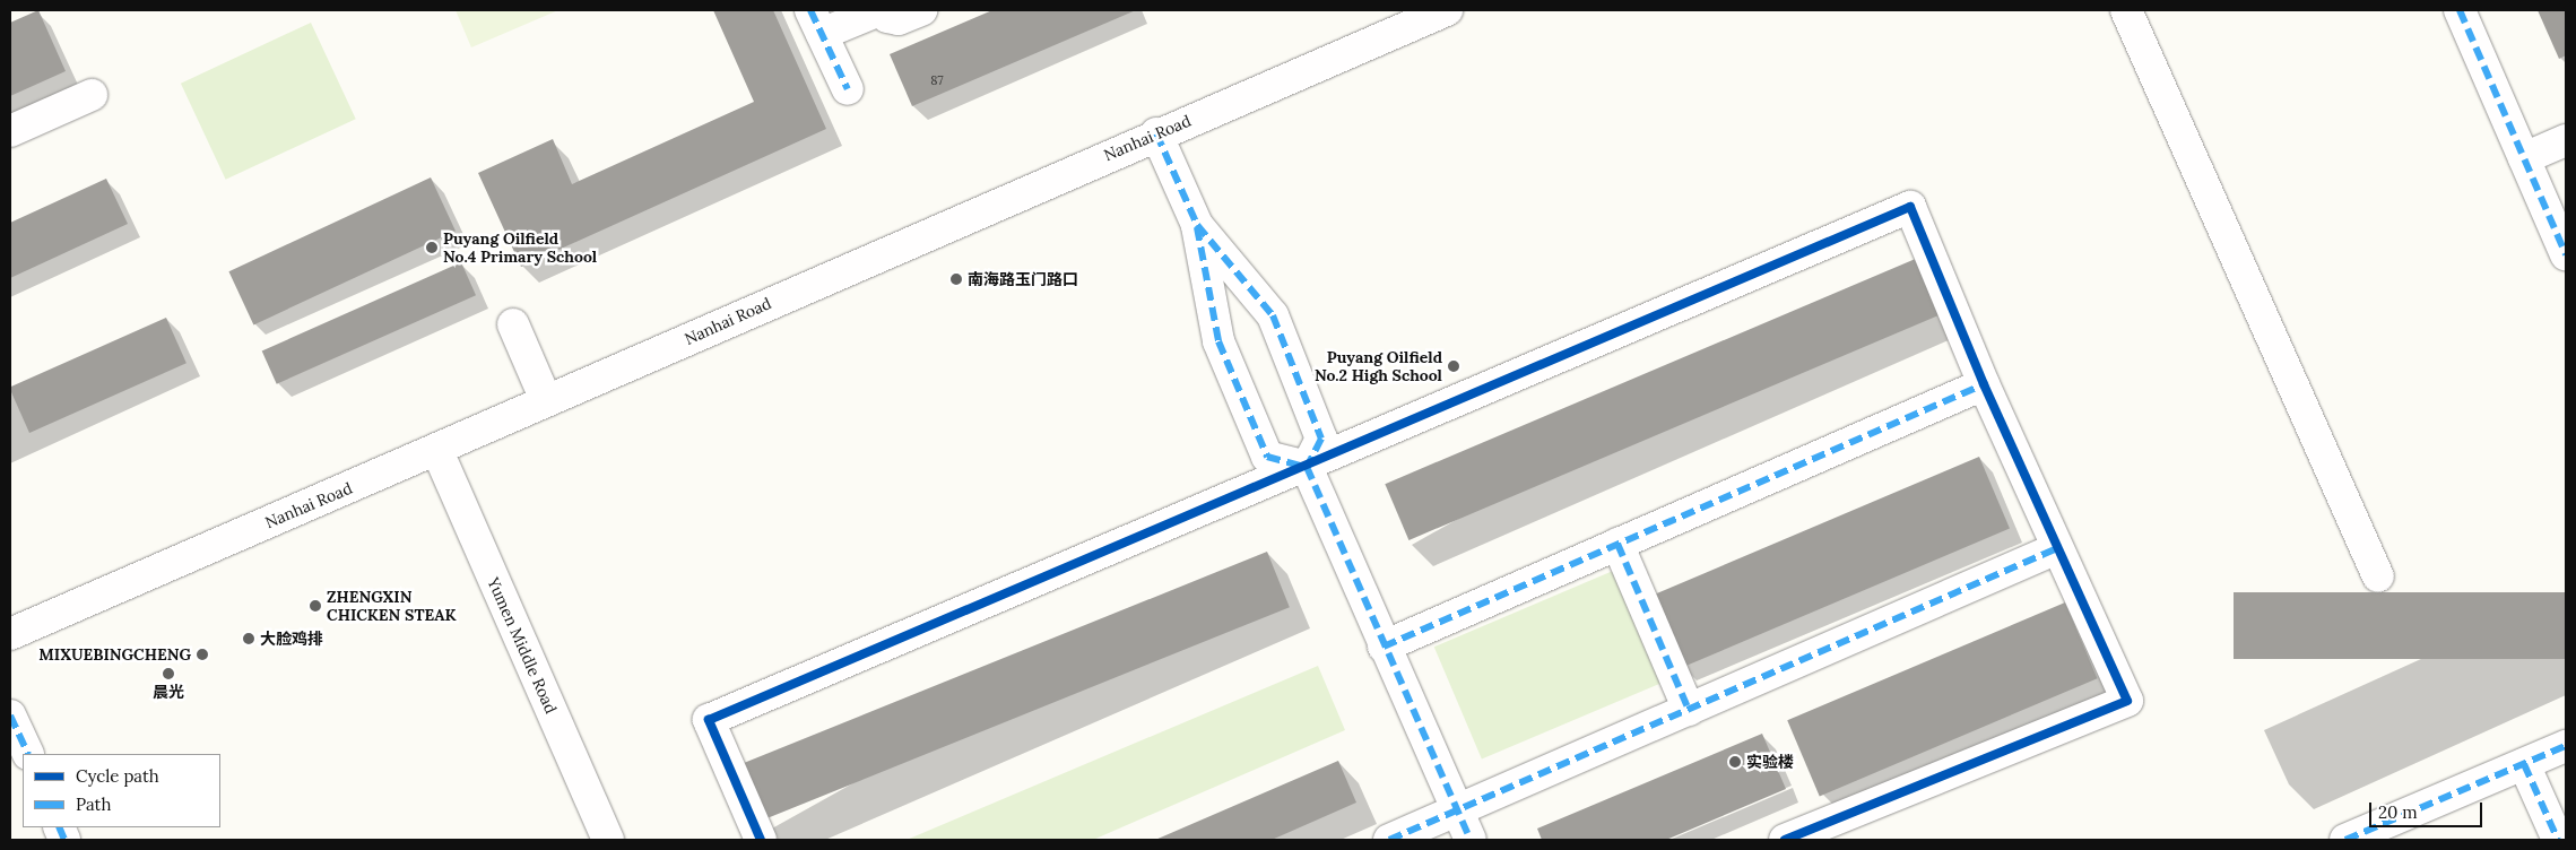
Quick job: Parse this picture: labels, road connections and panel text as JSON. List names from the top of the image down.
{
  "streets": {
    "street": ["Nanhai Road", "Yumen Middle Road"]
  },
  "crossings": [
    ["Nanhai Road", "Yumen Middle Road"]
  ],
  "places": [
    "Puyang Oilfield No.4 Primary School",
    "南海路玉门路口",
    "Puyang Oilfield No.2 High School",
    "ZHENGXIN CHICKEN STEAK",
    "大脸鸡排",
    "MIXUEBINGCHENG",
    "晨光",
    "实验楼"
  ],
  "house_numbers": ["87"],
  "legend": ["Cycle path", "Path"],
  "scale_bar": "20 m"
}
